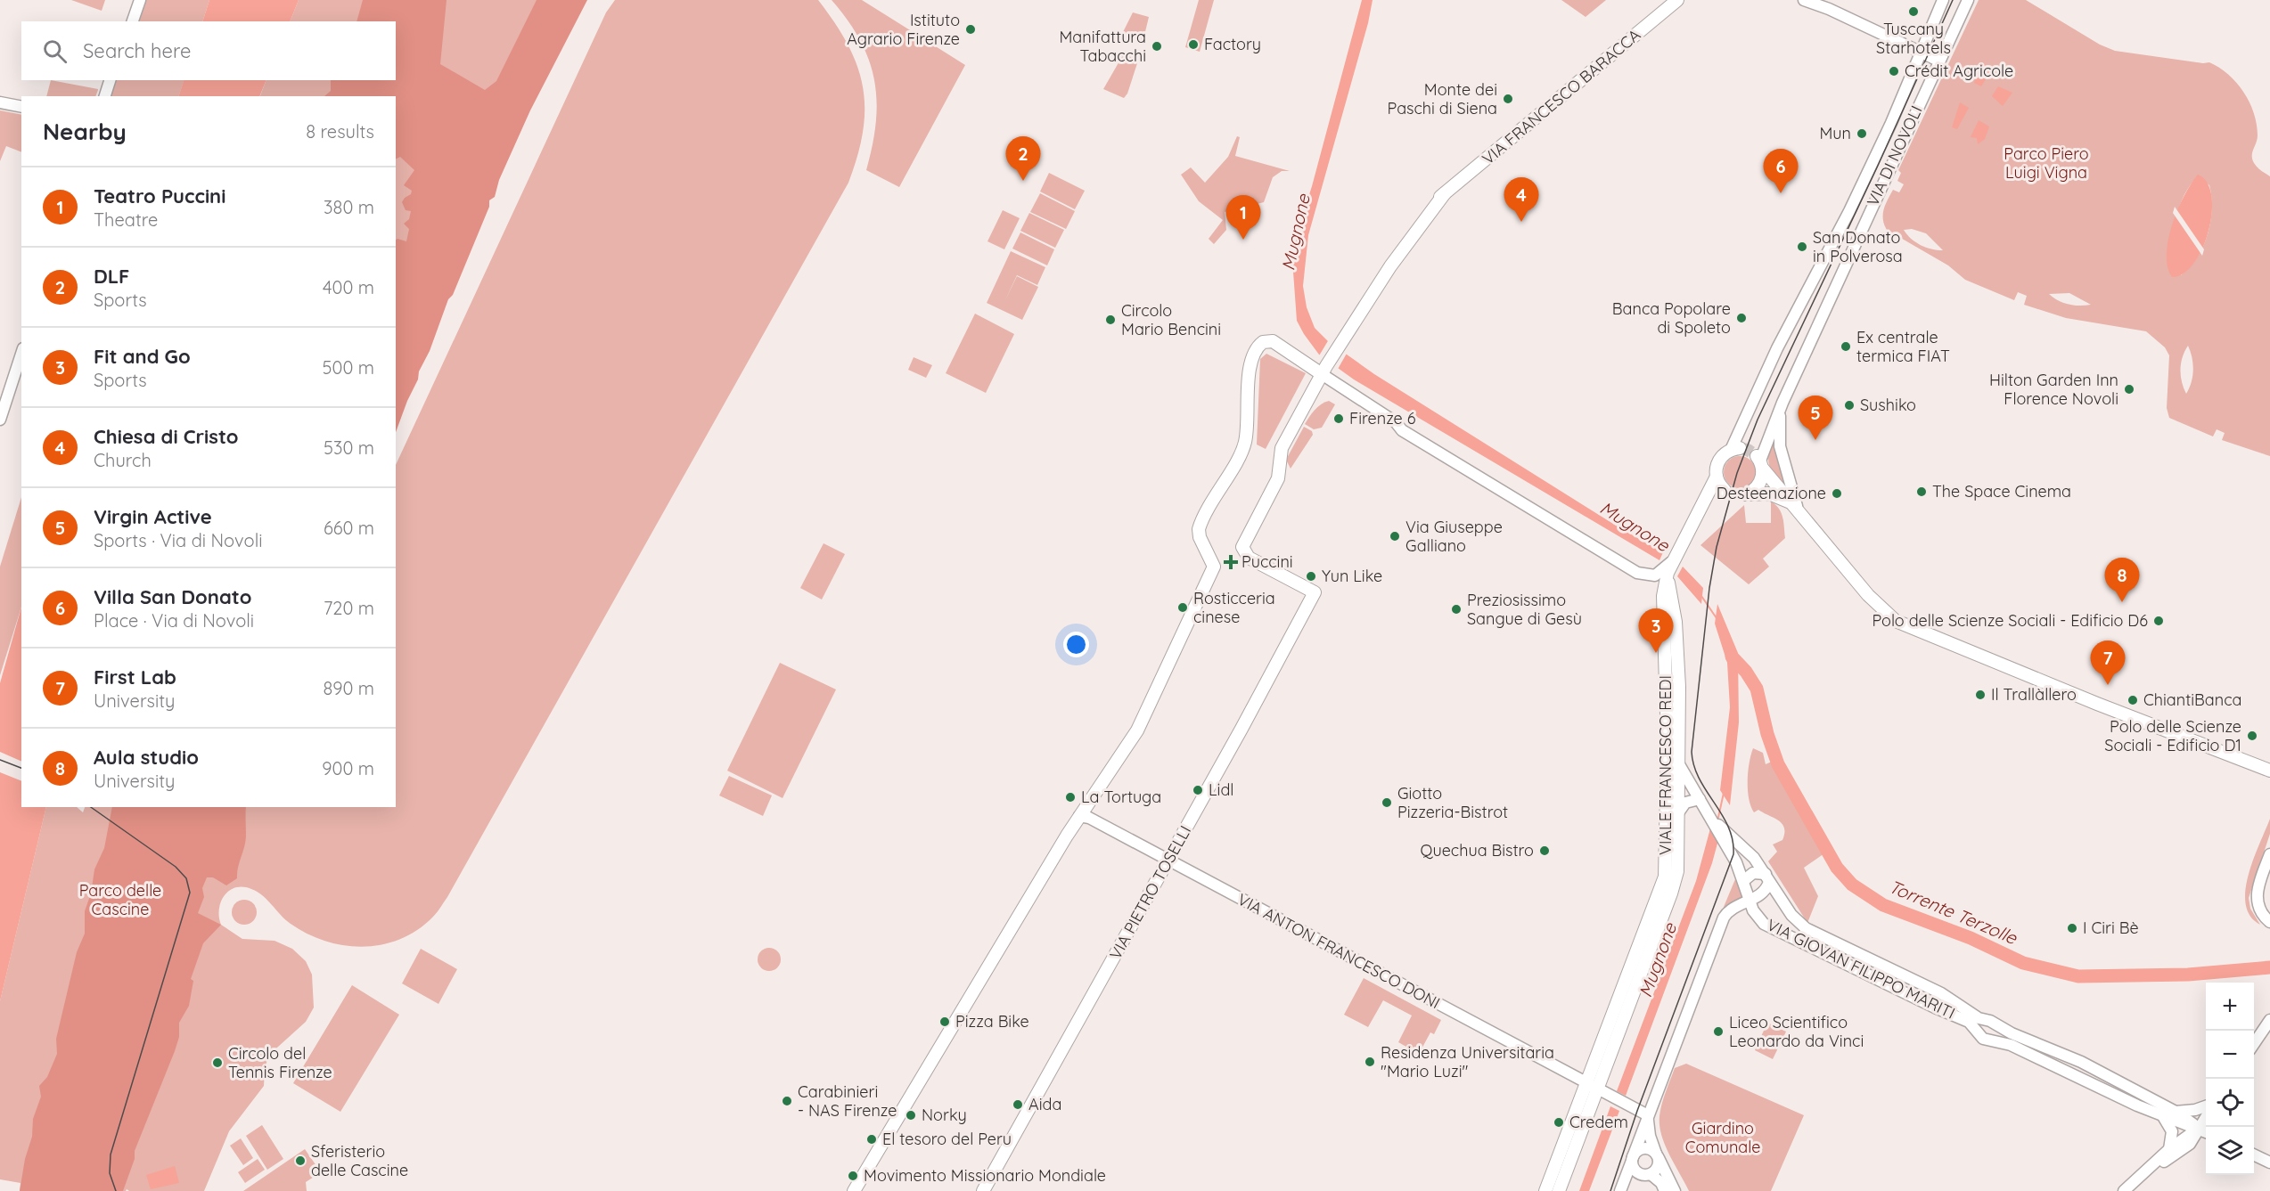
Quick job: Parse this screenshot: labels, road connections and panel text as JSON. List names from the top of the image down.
{
  "streets": {
    "main road": [
      "VIA FRANCESCO BARACCA",
      "VIA DI NOVOLI",
      "VIALE FRANCESCO REDI",
      "VIA PIETRO TOSELLI"
    ],
    "street": ["VIA ANTON FRANCESCO DONI", "VIA GIOVAN FILIPPO MARITI"]
  },
  "crossings": [
    ["VIA FRANCESCO BARACCA", "VIA PIETRO TOSELLI"],
    ["VIA DI NOVOLI", "VIALE FRANCESCO REDI"],
    ["VIALE FRANCESCO REDI", "VIA ANTON FRANCESCO DONI"],
    ["VIALE FRANCESCO REDI", "VIA GIOVAN FILIPPO MARITI"],
    ["VIA PIETRO TOSELLI", "VIA ANTON FRANCESCO DONI"]
  ],
  "water": ["Mugnone", "Torrente Terzolle"],
  "parks": ["Parco Piero Luigi Vigna", "Parco delle Cascine", "Giardino Comunale"],
  "places": {
    "other": [
      "Tuscany Starhotels",
      "Istituto Agrario Firenze",
      "Factory",
      "Manifattura Tabacchi",
      "Crédit Agricole",
      "Monte dei Paschi di Siena",
      "Mun",
      "San Donato in Polverosa",
      "Banca Popolare di Spoleto",
      "Circolo Mario Bencini",
      "Ex centrale termica FIAT",
      "Hilton Garden Inn Florence Novoli",
      "Sushiko",
      "Firenze 6",
      "The Space Cinema",
      "Desteenazione",
      "Via Giuseppe Galliano",
      "Yun Like",
      "Rosticceria cinese",
      "Preziosissimo Sangue di Gesù",
      "Polo delle Scienze Sociali - Edificio D6",
      "Il Trallàllero",
      "ChiantiBanca",
      "Polo delle Scienze Sociali - Edificio D1",
      "Lidl",
      "La Tortuga",
      "Giotto Pizzeria-Bistrot",
      "Quechua Bistro",
      "I Ciri Bè",
      "Pizza Bike",
      "Liceo Scientifico Leonardo da Vinci",
      "Residenza Universitaria \"Mario Luzi\"",
      "Circolo del Tennis Firenze",
      "Carabinieri - NAS Firenze",
      "Aida",
      "Norky",
      "Credem",
      "El tesoro del Peru",
      "Sferisterio delle Cascine",
      "Movimento Missionario Mondiale"
    ],
    "health": ["Puccini"]
  },
  "page": {
    "search": "Search here",
    "heading": ["Nearby", "8 results"],
    "pins": [
      "2",
      "6",
      "4",
      "1",
      "5",
      "8",
      "3",
      "7"
    ],
    "list": [
      {
        "mark": "1",
        "name": "Teatro Puccini",
        "note": "Theatre",
        "value": "380 m"
      },
      {
        "mark": "2",
        "name": "DLF",
        "note": "Sports",
        "value": "400 m"
      },
      {
        "mark": "3",
        "name": "Fit and Go",
        "note": "Sports",
        "value": "500 m"
      },
      {
        "mark": "4",
        "name": "Chiesa di Cristo",
        "note": "Church",
        "value": "530 m"
      },
      {
        "mark": "5",
        "name": "Virgin Active",
        "note": "Sports · Via di Novoli",
        "value": "660 m"
      },
      {
        "mark": "6",
        "name": "Villa San Donato",
        "note": "Place · Via di Novoli",
        "value": "720 m"
      },
      {
        "mark": "7",
        "name": "First Lab",
        "note": "University",
        "value": "890 m"
      },
      {
        "mark": "8",
        "name": "Aula studio",
        "note": "University",
        "value": "900 m"
      }
    ],
    "map_buttons": ["+", "−"]
  }
}
